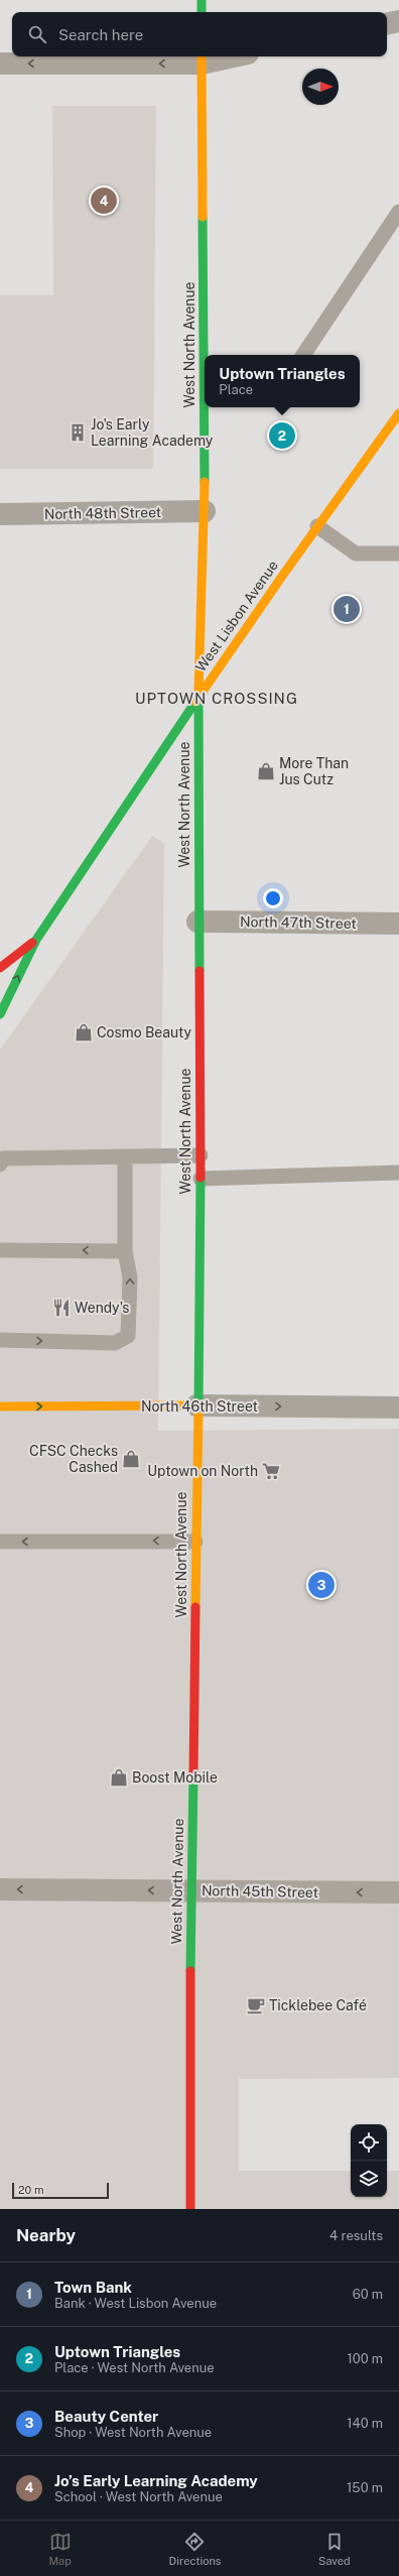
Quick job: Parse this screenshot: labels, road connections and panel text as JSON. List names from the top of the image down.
{
  "streets": {
    "main road": ["West North Avenue", "West Lisbon Avenue", "North 46th Street"],
    "street": ["North 48th Street", "North 47th Street", "North 45th Street"]
  },
  "crossings": [
    ["West North Avenue", "North 48th Street"],
    ["West North Avenue", "West Lisbon Avenue"],
    ["West North Avenue", "North 47th Street"],
    ["West North Avenue", "North 46th Street"],
    ["West North Avenue", "North 45th Street"]
  ],
  "one_way": ["North 46th Street", "North 45th Street"],
  "districts": ["UPTOWN CROSSING"],
  "places": {
    "building": ["Jo's Early Learning Academy"],
    "shop": [
      "More Than Jus Cutz",
      "Cosmo Beauty",
      "CFSC Checks Cashed",
      "Boost Mobile"
    ],
    "restaurant": ["Wendy's"],
    "supermarket": ["Uptown on North"],
    "cafe": ["Ticklebee Café"]
  },
  "scale_bar": "20 m",
  "north": "right",
  "page": {
    "search": "Search here",
    "pins": [
      "4",
      "2",
      "1",
      "3"
    ],
    "popup": ["Uptown Triangles", "Place"],
    "scale": "20 m",
    "heading": ["Nearby", "4 results"],
    "list": [
      {
        "mark": "1",
        "name": "Town Bank",
        "note": "Bank · West Lisbon Avenue",
        "value": "60 m"
      },
      {
        "mark": "2",
        "name": "Uptown Triangles",
        "note": "Place · West North Avenue",
        "value": "100 m"
      },
      {
        "mark": "3",
        "name": "Beauty Center",
        "note": "Shop · West North Avenue",
        "value": "140 m"
      },
      {
        "mark": "4",
        "name": "Jo’s Early Learning Academy",
        "note": "School · West North Avenue",
        "value": "150 m"
      }
    ],
    "nav": ["Map", "Directions", "Saved"]
  }
}
